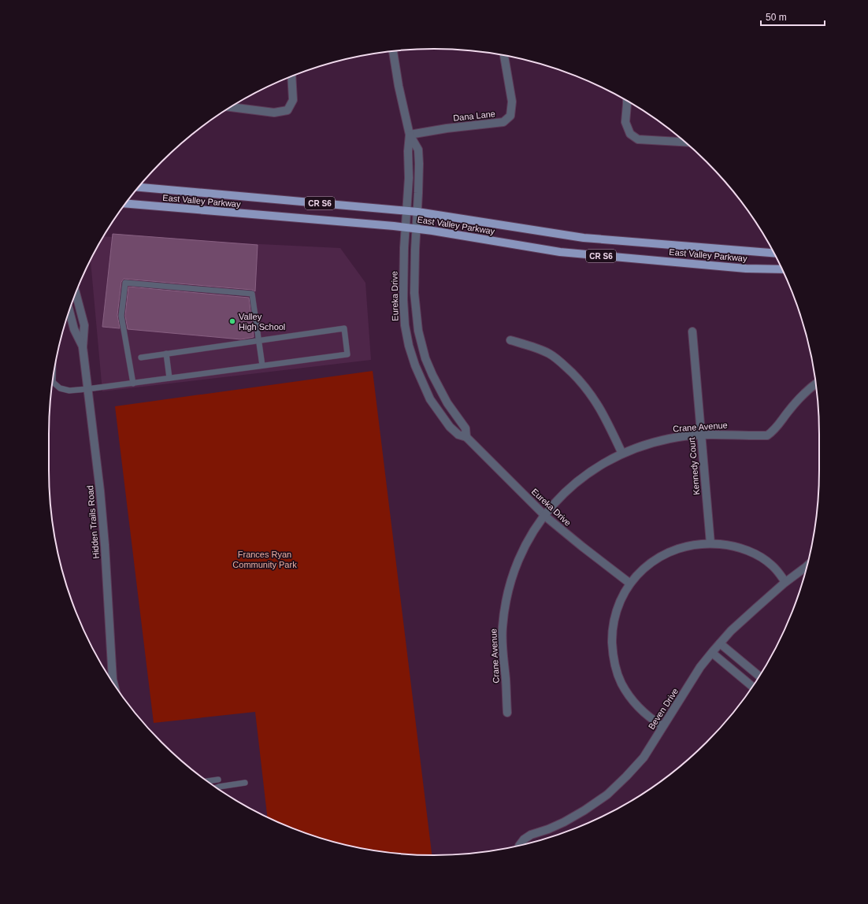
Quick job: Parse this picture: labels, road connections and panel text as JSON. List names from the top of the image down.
{
  "streets": {
    "main road": ["East Valley Parkway", "CR S6"],
    "street": [
      "Dana Lane",
      "Eureka Drive",
      "Crane Avenue",
      "Kennedy Court",
      "Hidden Trails Road",
      "Beven Drive"
    ]
  },
  "crossings": [
    ["Dana Lane", "Eureka Drive"],
    ["East Valley Parkway", "Eureka Drive"],
    ["Eureka Drive", "Crane Avenue"],
    ["Crane Avenue", "Kennedy Court"]
  ],
  "parks": ["Frances Ryan Community Park"],
  "places": ["Valley High School"],
  "scale_bar": "50 m"
}
